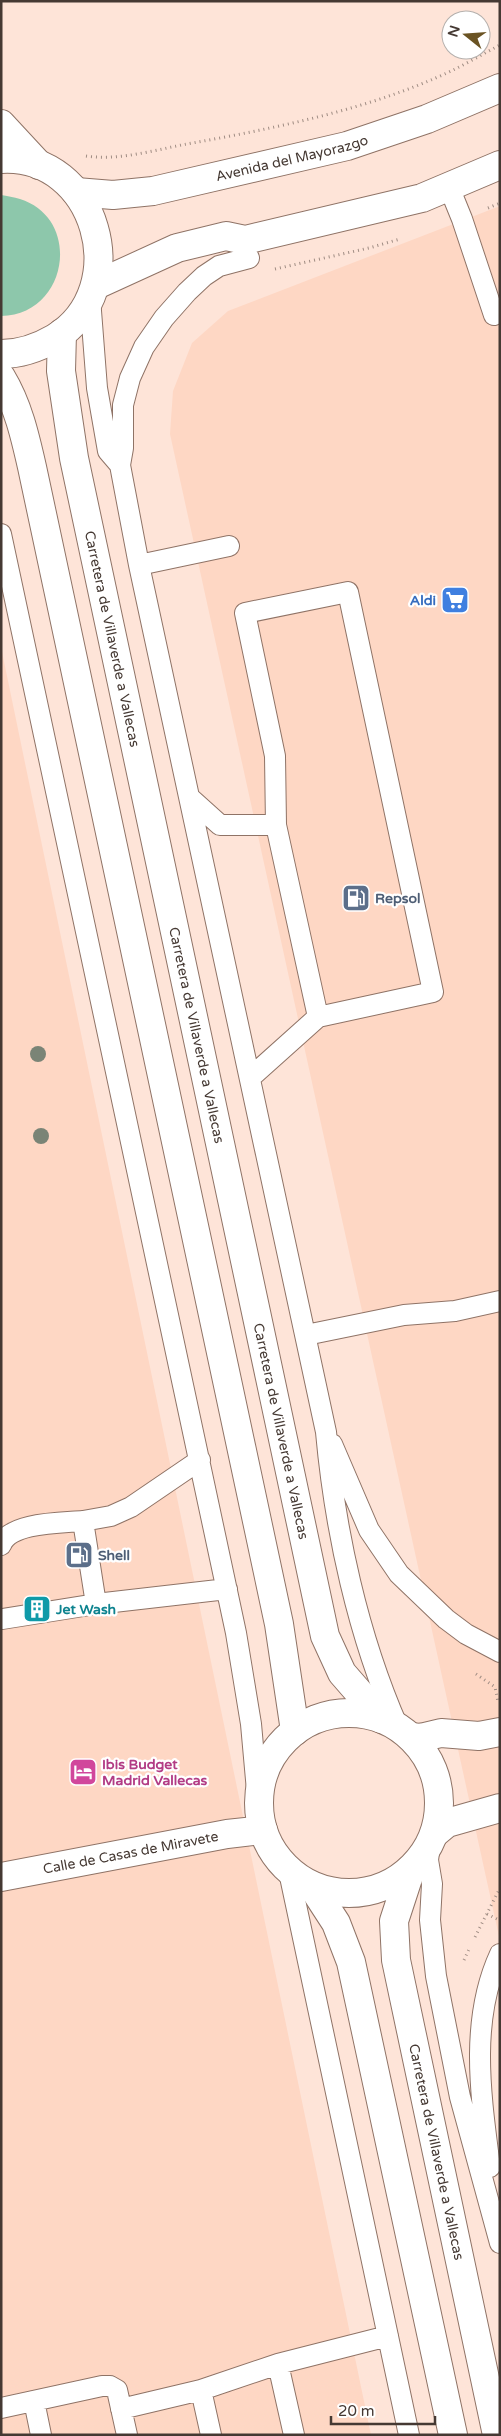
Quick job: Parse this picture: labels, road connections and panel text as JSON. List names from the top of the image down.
{
  "streets": {
    "main road": ["Avenida del Mayorazgo", "Carretera de Villaverde a Vallecas", "Calle de Casas de Miravete"]
  },
  "places": {
    "supermarket": ["Aldi"],
    "fuel station": ["Repsol", "Shell"],
    "building": ["Jet Wash"],
    "hotel": ["Ibis Budget Madrid Vallecas"]
  },
  "scale_bar": "20 m",
  "north": "left"
}
